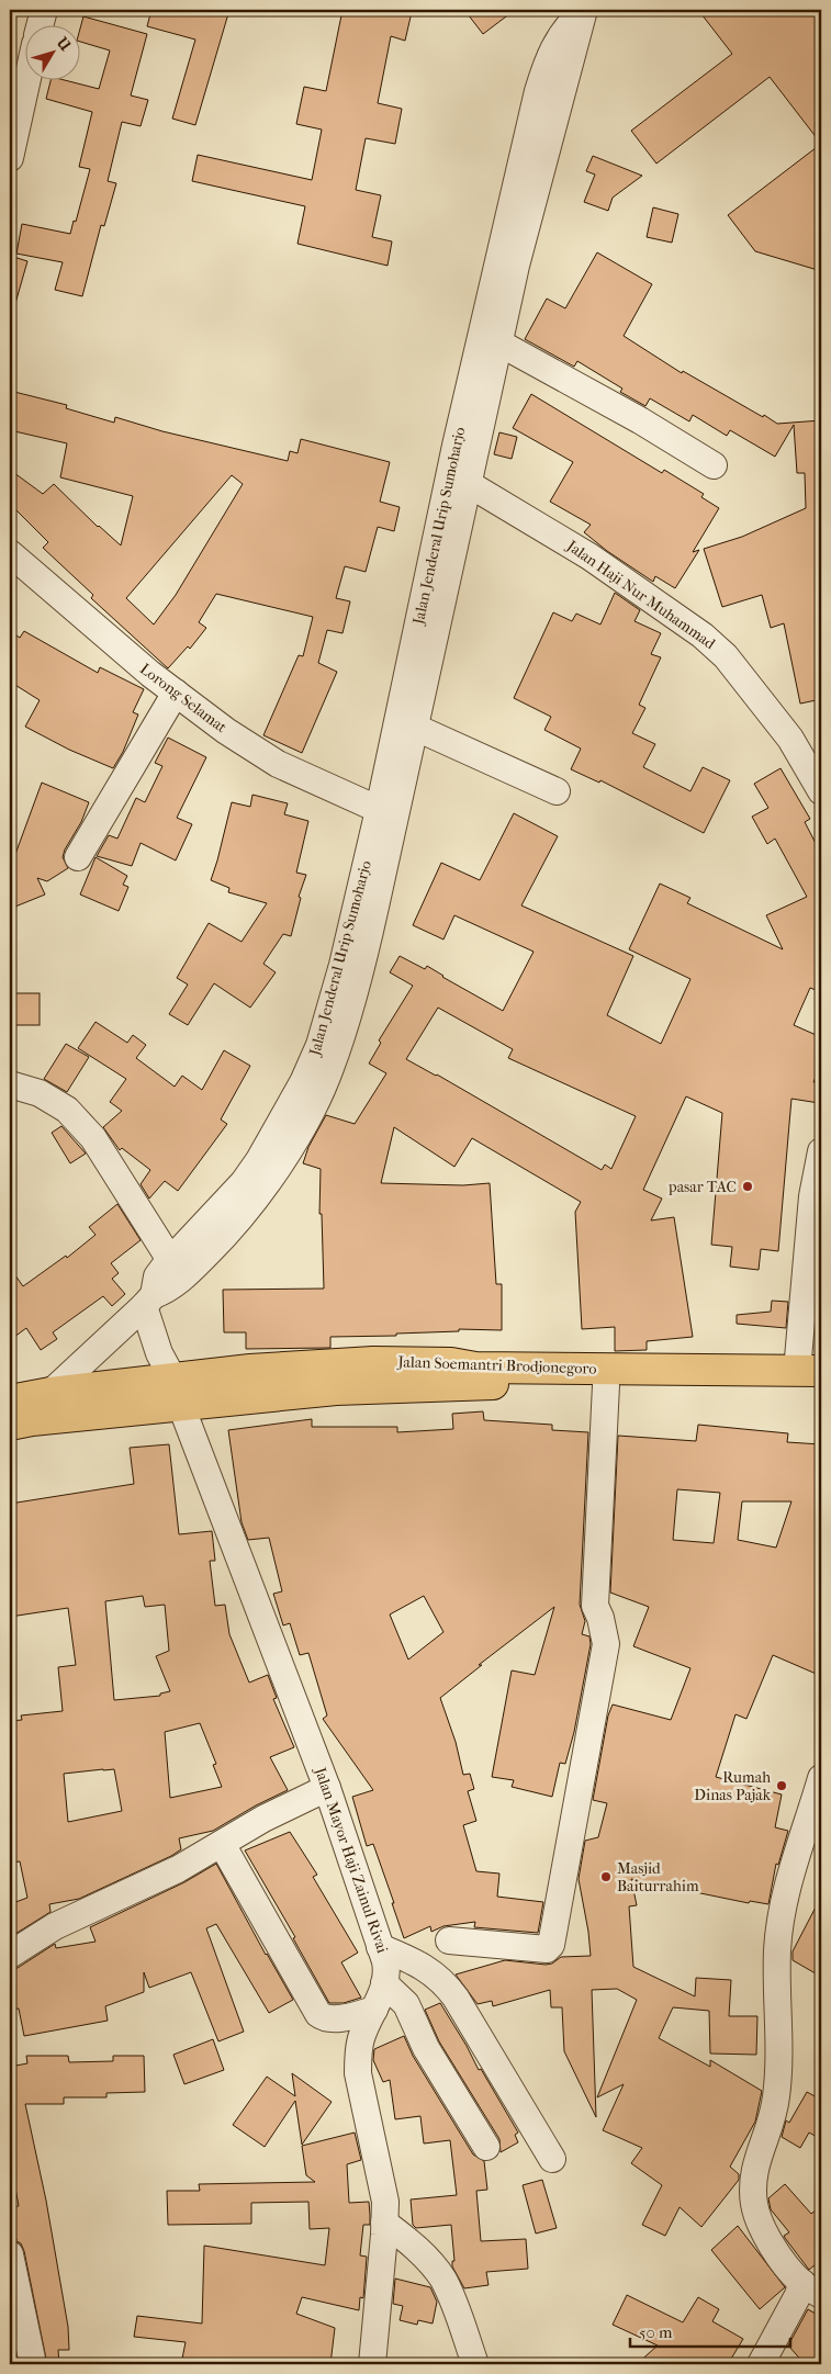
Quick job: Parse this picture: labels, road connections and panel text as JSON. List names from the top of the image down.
{
  "streets": {
    "main road": ["Jalan Soemantri Brodjonegoro"],
    "street": [
      "Jalan Jenderal Urip Sumoharjo",
      "Jalan Haji Nur Muhammad",
      "Lorong Selamat",
      "Jalan Mayor Haji Zainul Rivai"
    ]
  },
  "crossings": [
    ["Jalan Jenderal Urip Sumoharjo", "Jalan Haji Nur Muhammad"],
    ["Jalan Jenderal Urip Sumoharjo", "Lorong Selamat"],
    ["Jalan Jenderal Urip Sumoharjo", "Jalan Mayor Haji Zainul Rivai"],
    ["Jalan Soemantri Brodjonegoro", "Jalan Mayor Haji Zainul Rivai"]
  ],
  "places": ["pasar TAC", "Rumah Dinas Pajak", "Masjid Baiturrahim"],
  "scale_bar": "50 m",
  "north": "top right"
}
